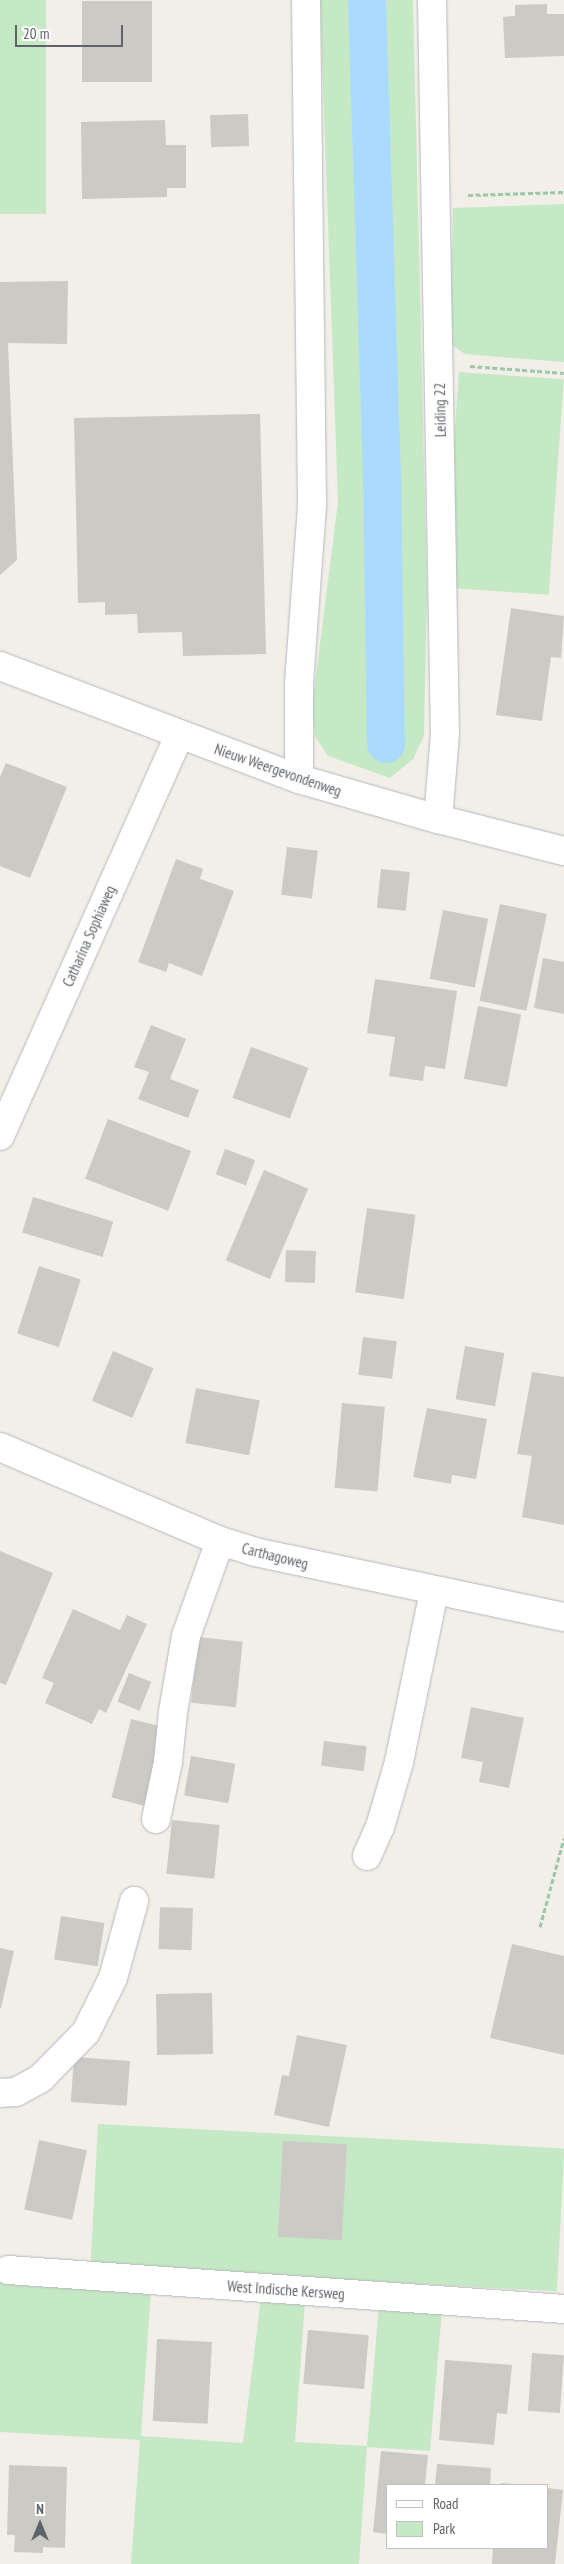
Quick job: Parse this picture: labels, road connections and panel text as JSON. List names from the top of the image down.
{
  "streets": {
    "street": [
      "Leiding 22",
      "Nieuw Weergevondenweg",
      "Catharina Sophiaweg",
      "Carthagoweg",
      "West Indische Kersweg"
    ]
  },
  "crossings": [
    ["Leiding 22", "Nieuw Weergevondenweg"],
    ["Nieuw Weergevondenweg", "Catharina Sophiaweg"]
  ],
  "legend": ["Road", "Park"],
  "scale_bar": "20 m",
  "north": "top"
}
